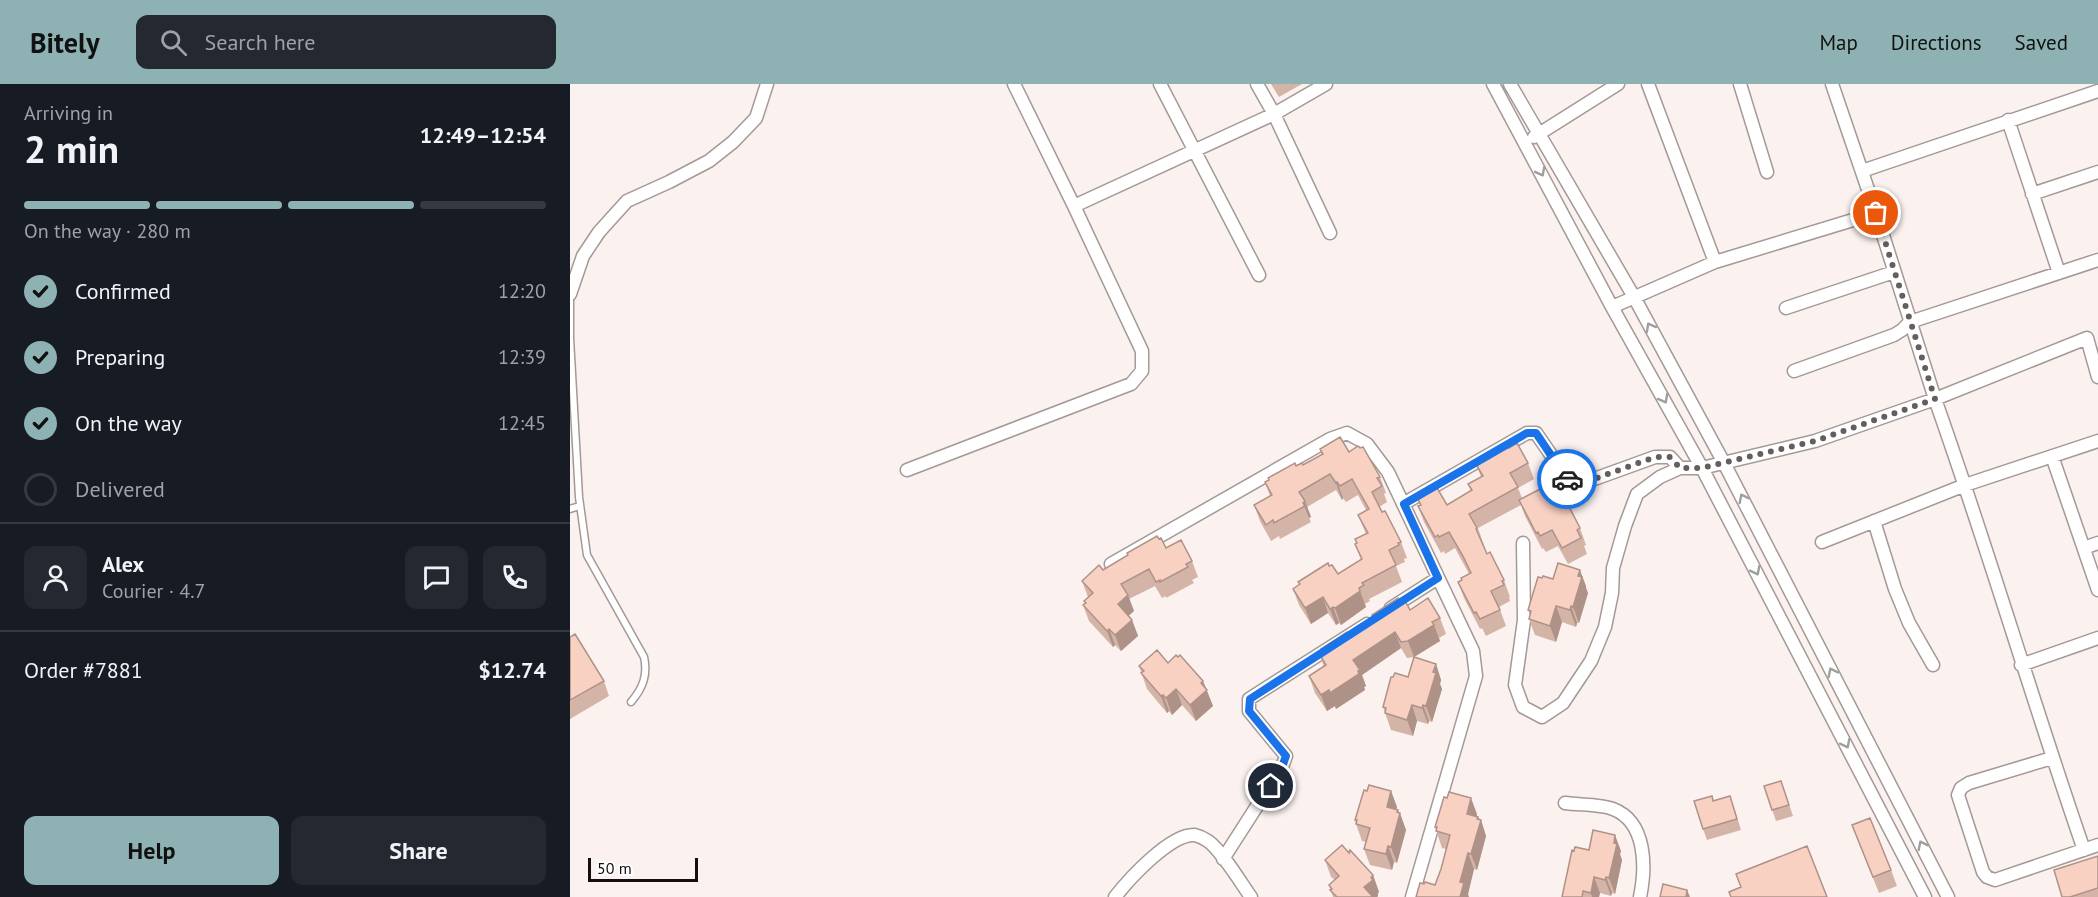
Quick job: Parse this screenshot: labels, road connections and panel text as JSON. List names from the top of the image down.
{
  "scale_bar": "50 m",
  "page": {
    "header": "Bitely",
    "search": "Search here",
    "nav": ["Map", "Directions", "Saved"],
    "heading": ["2 min", "Arriving in", "12:49–12:54"],
    "panel": [
      "Alex",
      "Courier · 4.7",
      "Order #7881",
      "$12.74"
    ],
    "bar": "On the way · 280 m",
    "list": [
      ["Confirmed", "12:20"],
      ["Preparing", "12:39"],
      ["On the way", "12:45"],
      "Delivered"
    ],
    "buttons": ["Help", "Share"],
    "scale": "50 m"
  }
}
